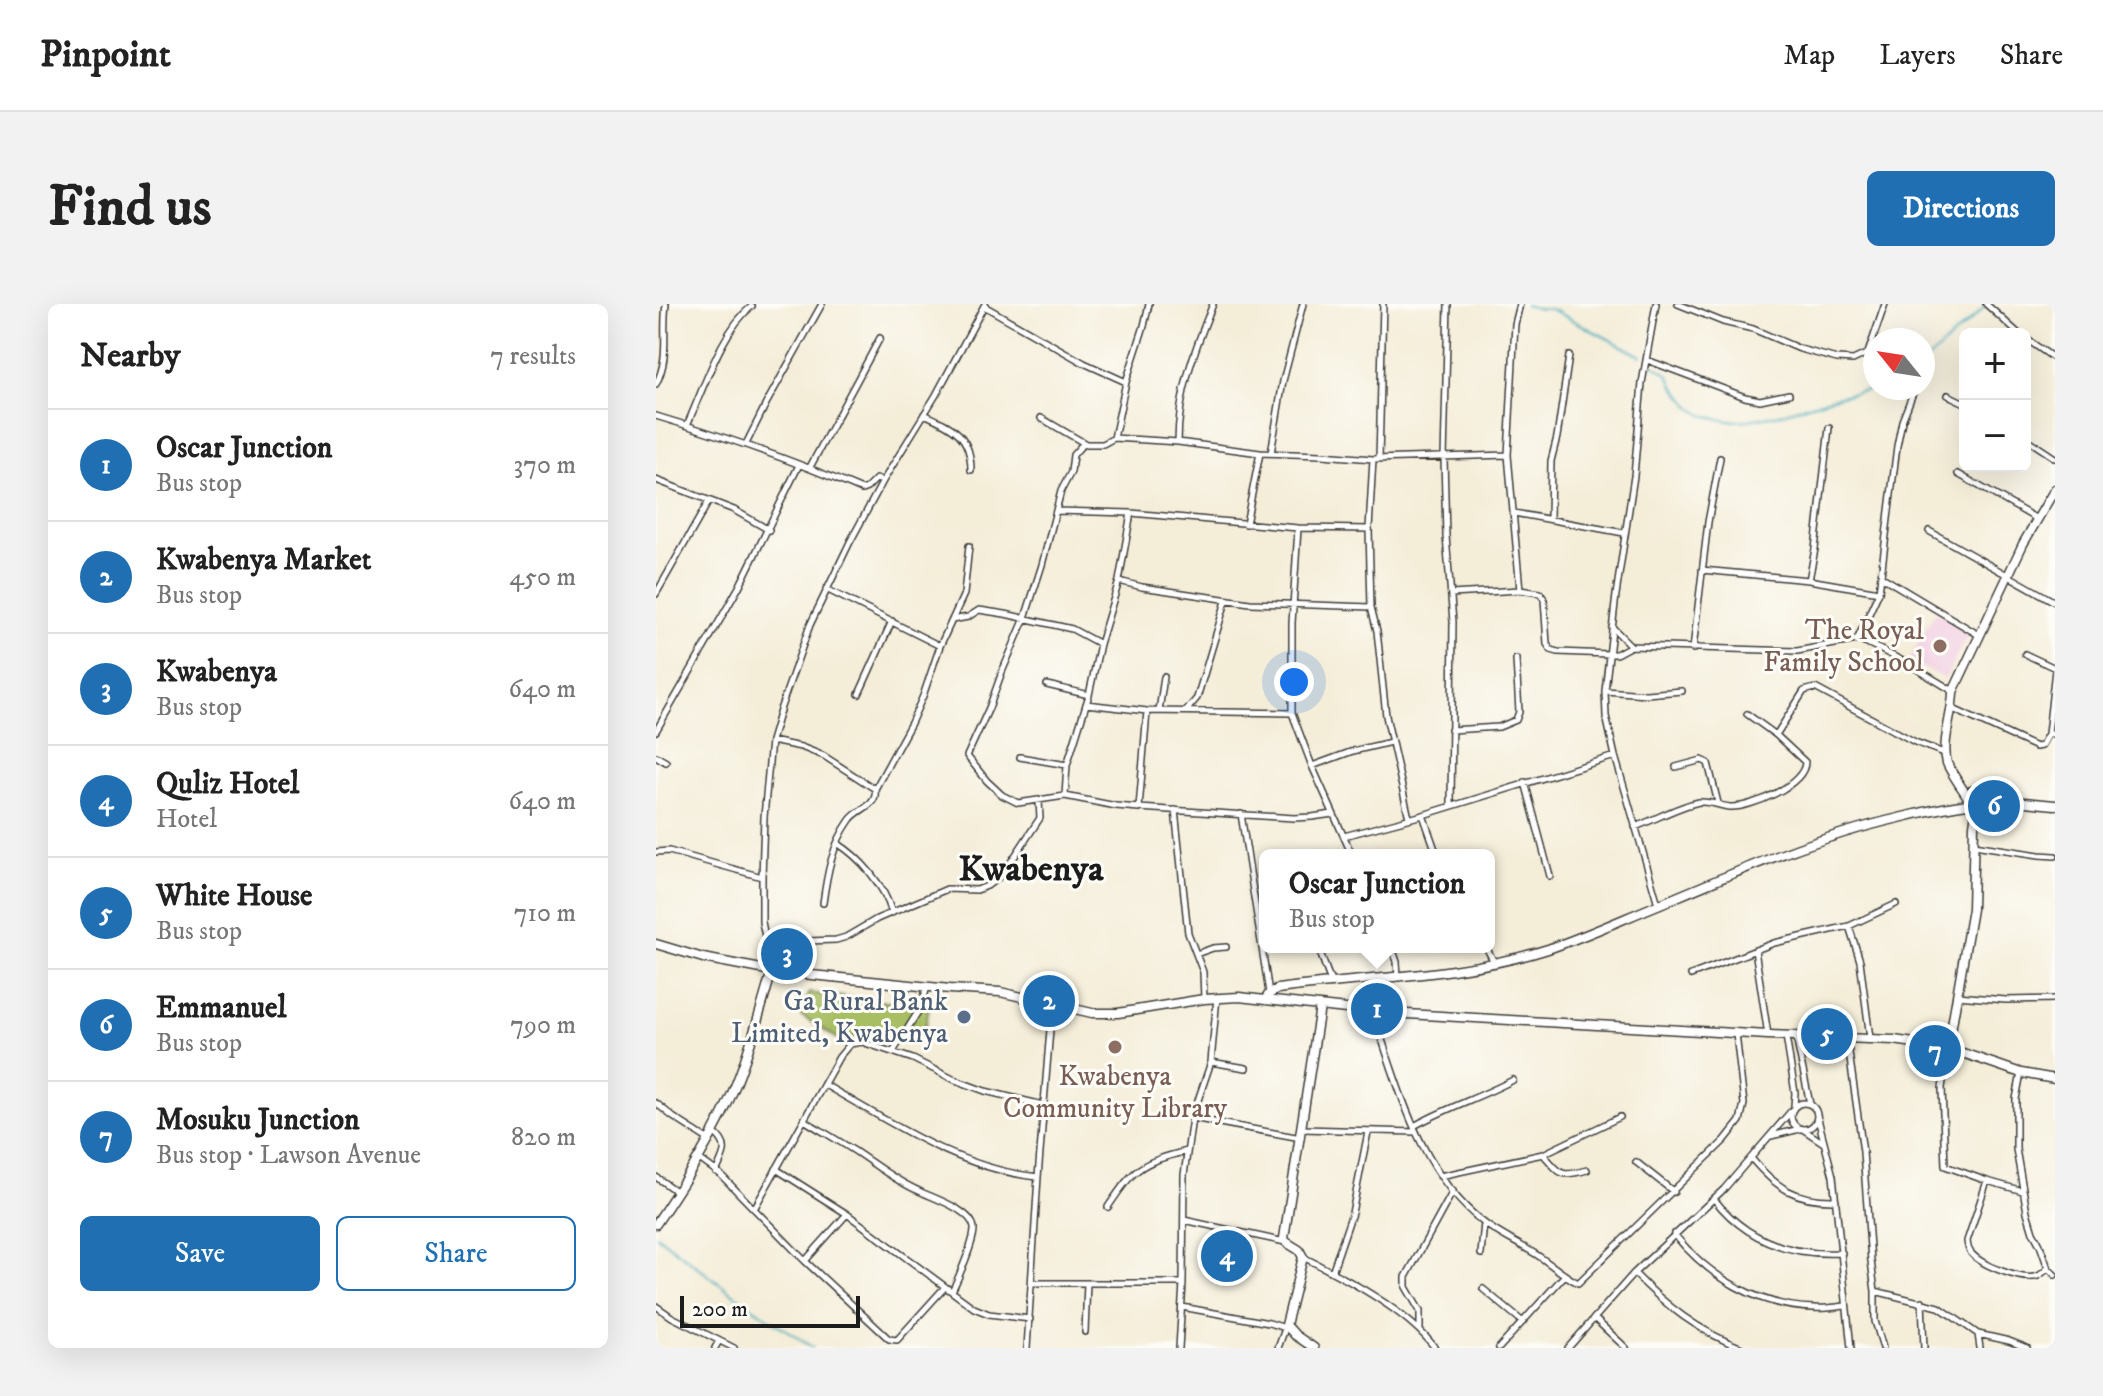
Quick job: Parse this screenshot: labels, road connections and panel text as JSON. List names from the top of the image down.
{
  "districts": ["Kwabenya"],
  "places": ["The Royal Family School", "Ga Rural Bank Limited, Kwabenya", "Kwabenya Community Library"],
  "scale_bar": "200 m",
  "north": "top left",
  "page": {
    "header": "Pinpoint",
    "nav": ["Map", "Layers", "Share"],
    "buttons": [
      "Directions",
      ["Save", "Share"]
    ],
    "title": "Find us",
    "heading": ["Nearby", "7 results"],
    "map_buttons": ["+", "−"],
    "list": [
      {
        "mark": "1",
        "name": "Oscar Junction",
        "note": "Bus stop",
        "value": "370 m"
      },
      {
        "mark": "2",
        "name": "Kwabenya Market",
        "note": "Bus stop",
        "value": "450 m"
      },
      {
        "mark": "3",
        "name": "Kwabenya",
        "note": "Bus stop",
        "value": "640 m"
      },
      {
        "mark": "4",
        "name": "Quliz Hotel",
        "note": "Hotel",
        "value": "640 m"
      },
      {
        "mark": "5",
        "name": "White House",
        "note": "Bus stop",
        "value": "710 m"
      },
      {
        "mark": "6",
        "name": "Emmanuel",
        "note": "Bus stop",
        "value": "790 m"
      },
      {
        "mark": "7",
        "name": "Mosuku Junction",
        "note": "Bus stop · Lawson Avenue",
        "value": "820 m"
      }
    ],
    "pins": [
      "6",
      "3",
      "2",
      "1",
      "5",
      "7",
      "4"
    ],
    "popup": ["Oscar Junction", "Bus stop"],
    "scale": "200 m"
  }
}
